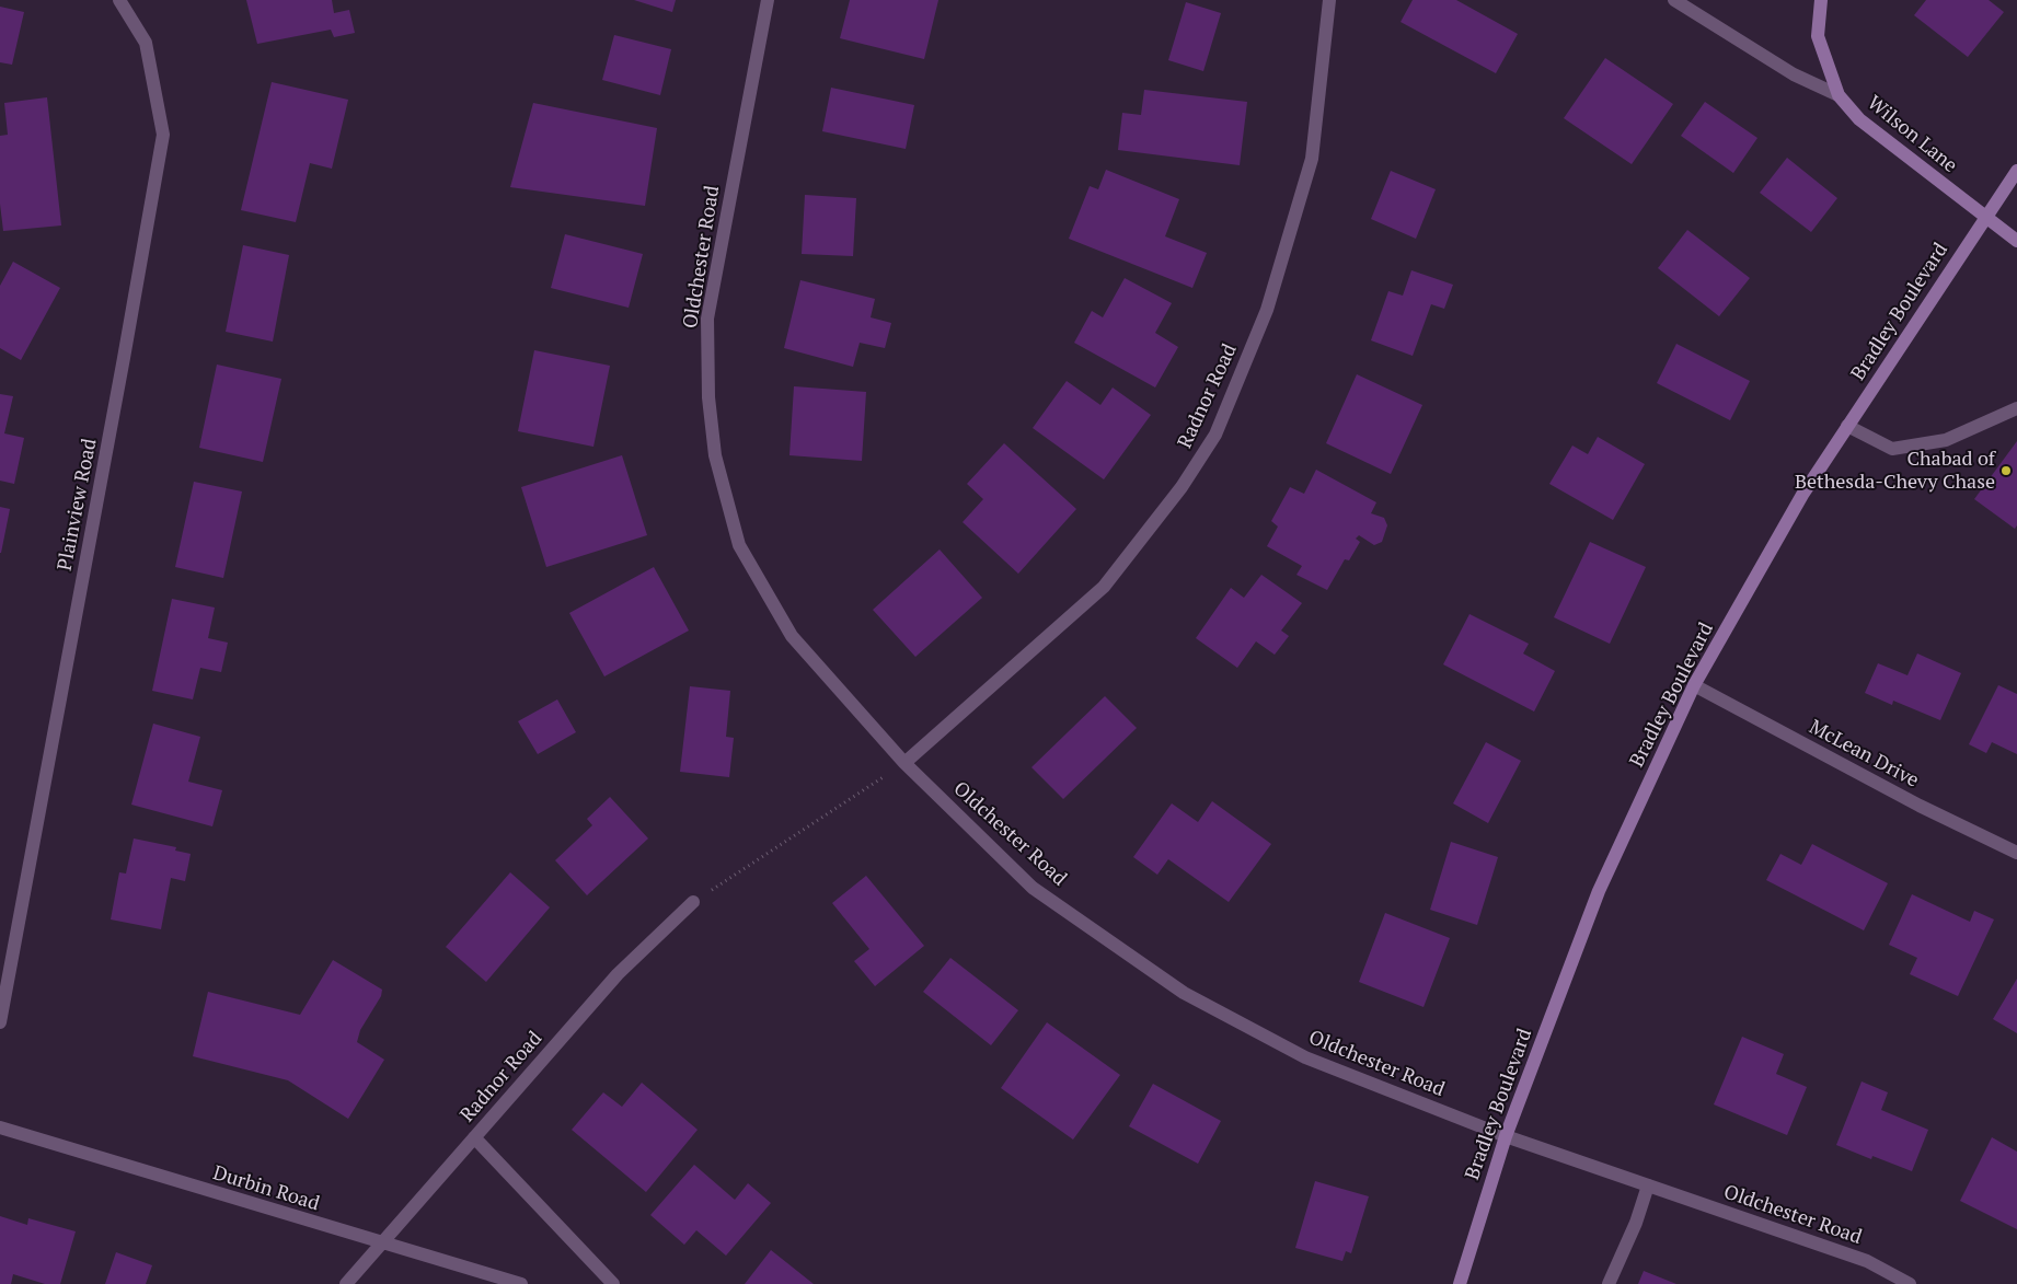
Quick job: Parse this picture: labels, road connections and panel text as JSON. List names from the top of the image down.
{
  "streets": {
    "main road": ["Wilson Lane", "Bradley Boulevard"],
    "street": [
      "Oldchester Road",
      "Radnor Road",
      "Plainview Road",
      "McLean Drive",
      "Durbin Road"
    ]
  },
  "crossings": [
    ["Wilson Lane", "Bradley Boulevard"],
    ["Oldchester Road", "Bradley Boulevard"],
    ["Oldchester Road", "Radnor Road"],
    ["Bradley Boulevard", "McLean Drive"],
    ["Radnor Road", "Durbin Road"]
  ],
  "places": ["Chabad of Bethesda-Chevy Chase"]
}
